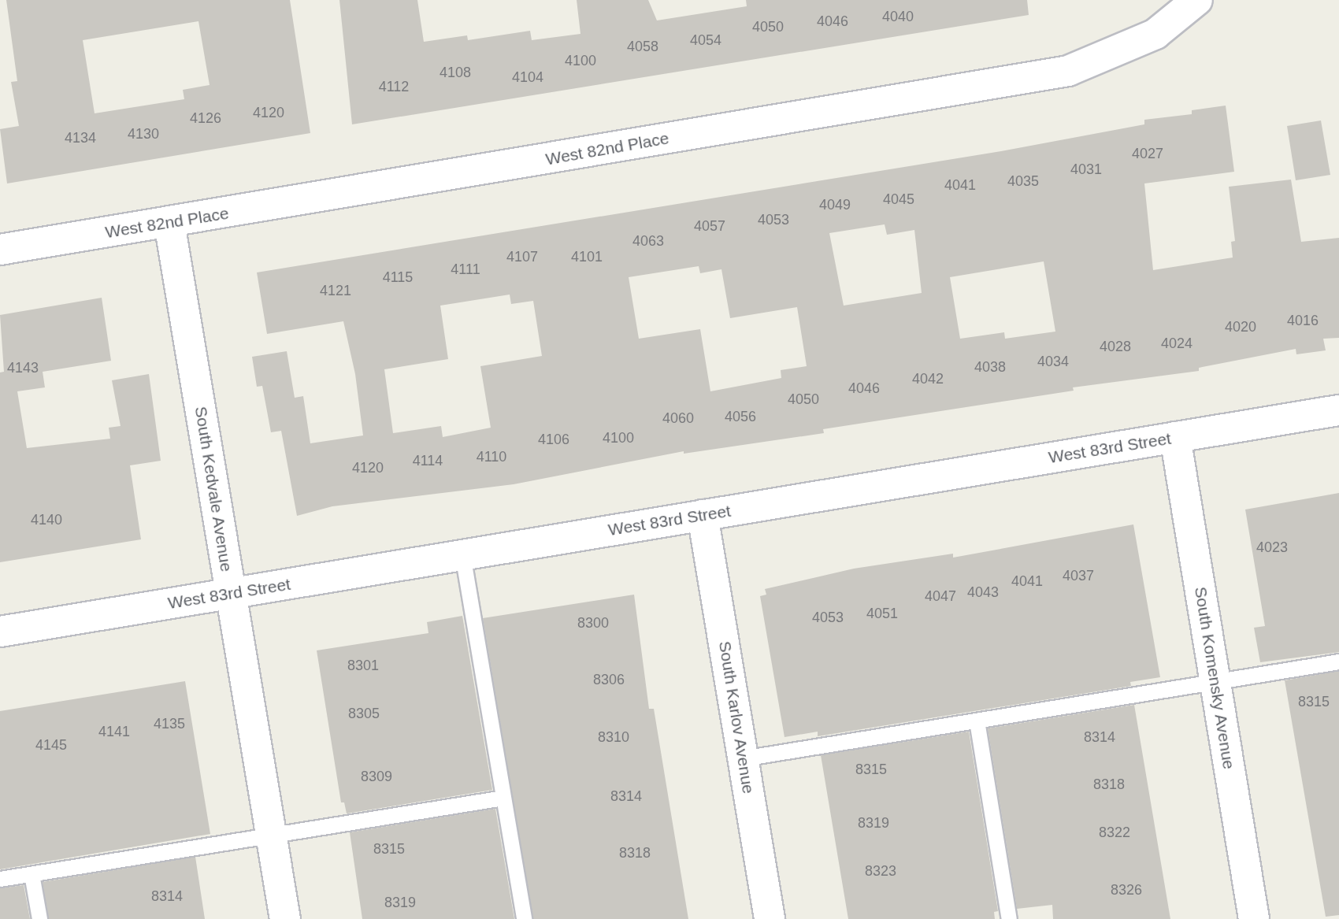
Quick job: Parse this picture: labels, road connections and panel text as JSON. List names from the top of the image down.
{
  "streets": {
    "street": [
      "West 82nd Place",
      "West 83rd Street",
      "South Kedvale Avenue",
      "South Komensky Avenue",
      "South Karlov Avenue"
    ]
  },
  "crossings": [
    ["West 82nd Place", "South Kedvale Avenue"],
    ["West 83rd Street", "South Kedvale Avenue"],
    ["West 83rd Street", "South Komensky Avenue"],
    ["West 83rd Street", "South Karlov Avenue"]
  ],
  "house_numbers": [
    "4040",
    "4046",
    "4050",
    "4054",
    "4058",
    "4100",
    "4108",
    "4104",
    "4112",
    "4120",
    "4126",
    "4130",
    "4134",
    "4027",
    "4031",
    "4035",
    "4041",
    "4045",
    "4049",
    "4053",
    "4057",
    "4063",
    "4107",
    "4101",
    "4111",
    "4115",
    "4121",
    "4016",
    "4020",
    "4024",
    "4028",
    "4034",
    "4038",
    "4143",
    "4042",
    "4046",
    "4050",
    "4056",
    "4060",
    "4100",
    "4106",
    "4110",
    "4114",
    "4120",
    "4140",
    "4023",
    "4037",
    "4041",
    "4043",
    "4047",
    "4051",
    "4053",
    "8300",
    "8301",
    "8306",
    "8315",
    "8305",
    "4135",
    "4141",
    "8310",
    "8314",
    "4145",
    "8315",
    "8309",
    "8318",
    "8314",
    "8319",
    "8322",
    "8315",
    "8318",
    "8323",
    "8326",
    "8314",
    "8319"
  ]
}
